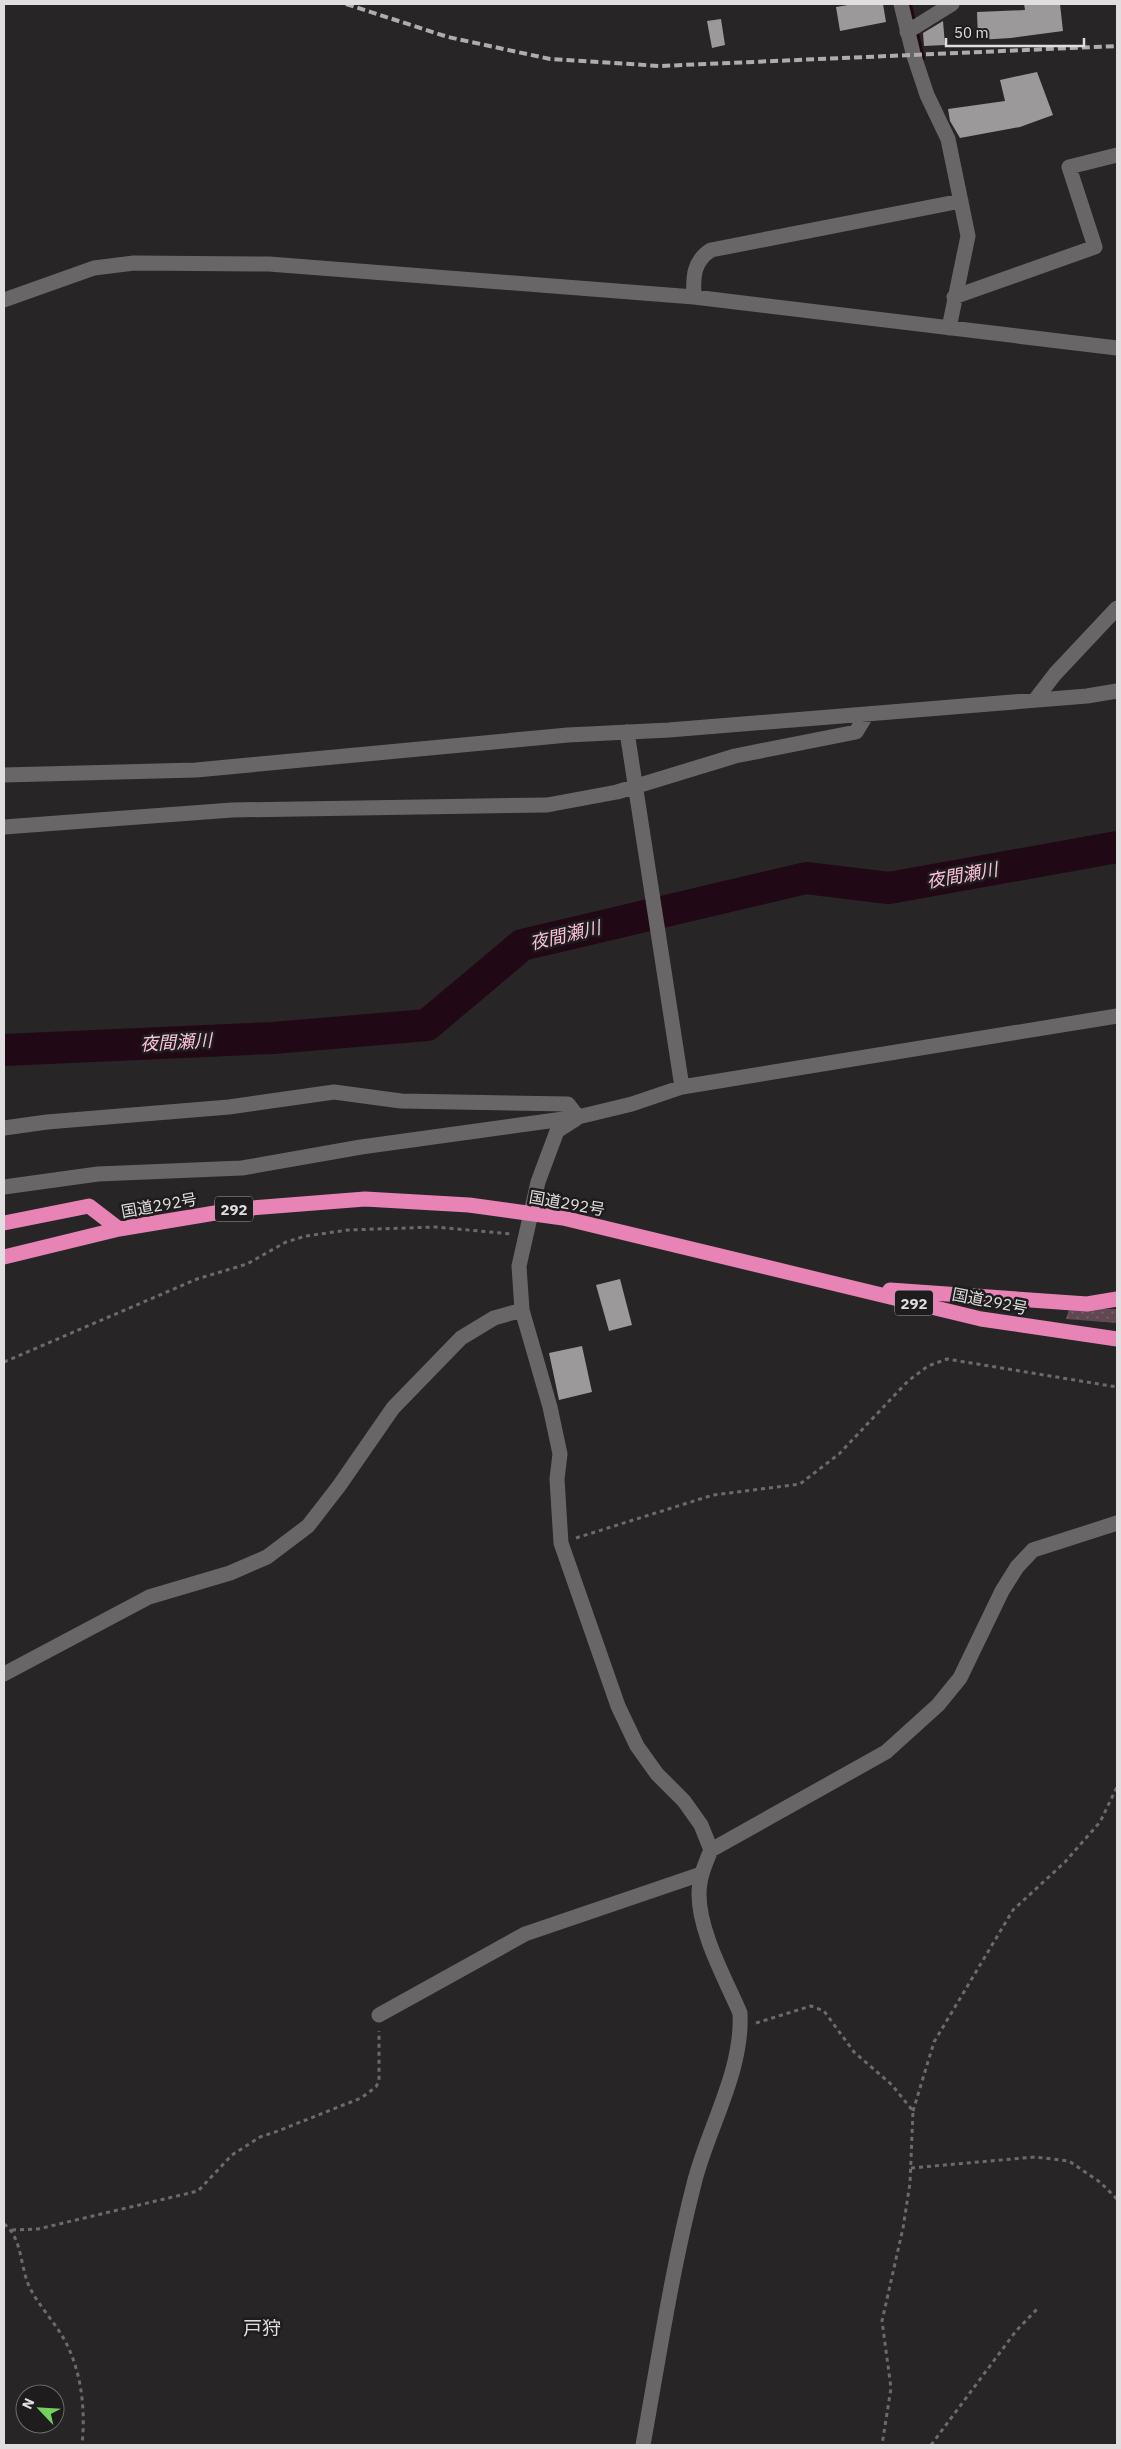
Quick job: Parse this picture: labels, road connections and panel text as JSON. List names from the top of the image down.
{
  "streets": {
    "highway": ["国道292号", "292"]
  },
  "districts": ["戸狩"],
  "water": ["夜間瀬川"],
  "scale_bar": "50 m",
  "north": "top left"
}
